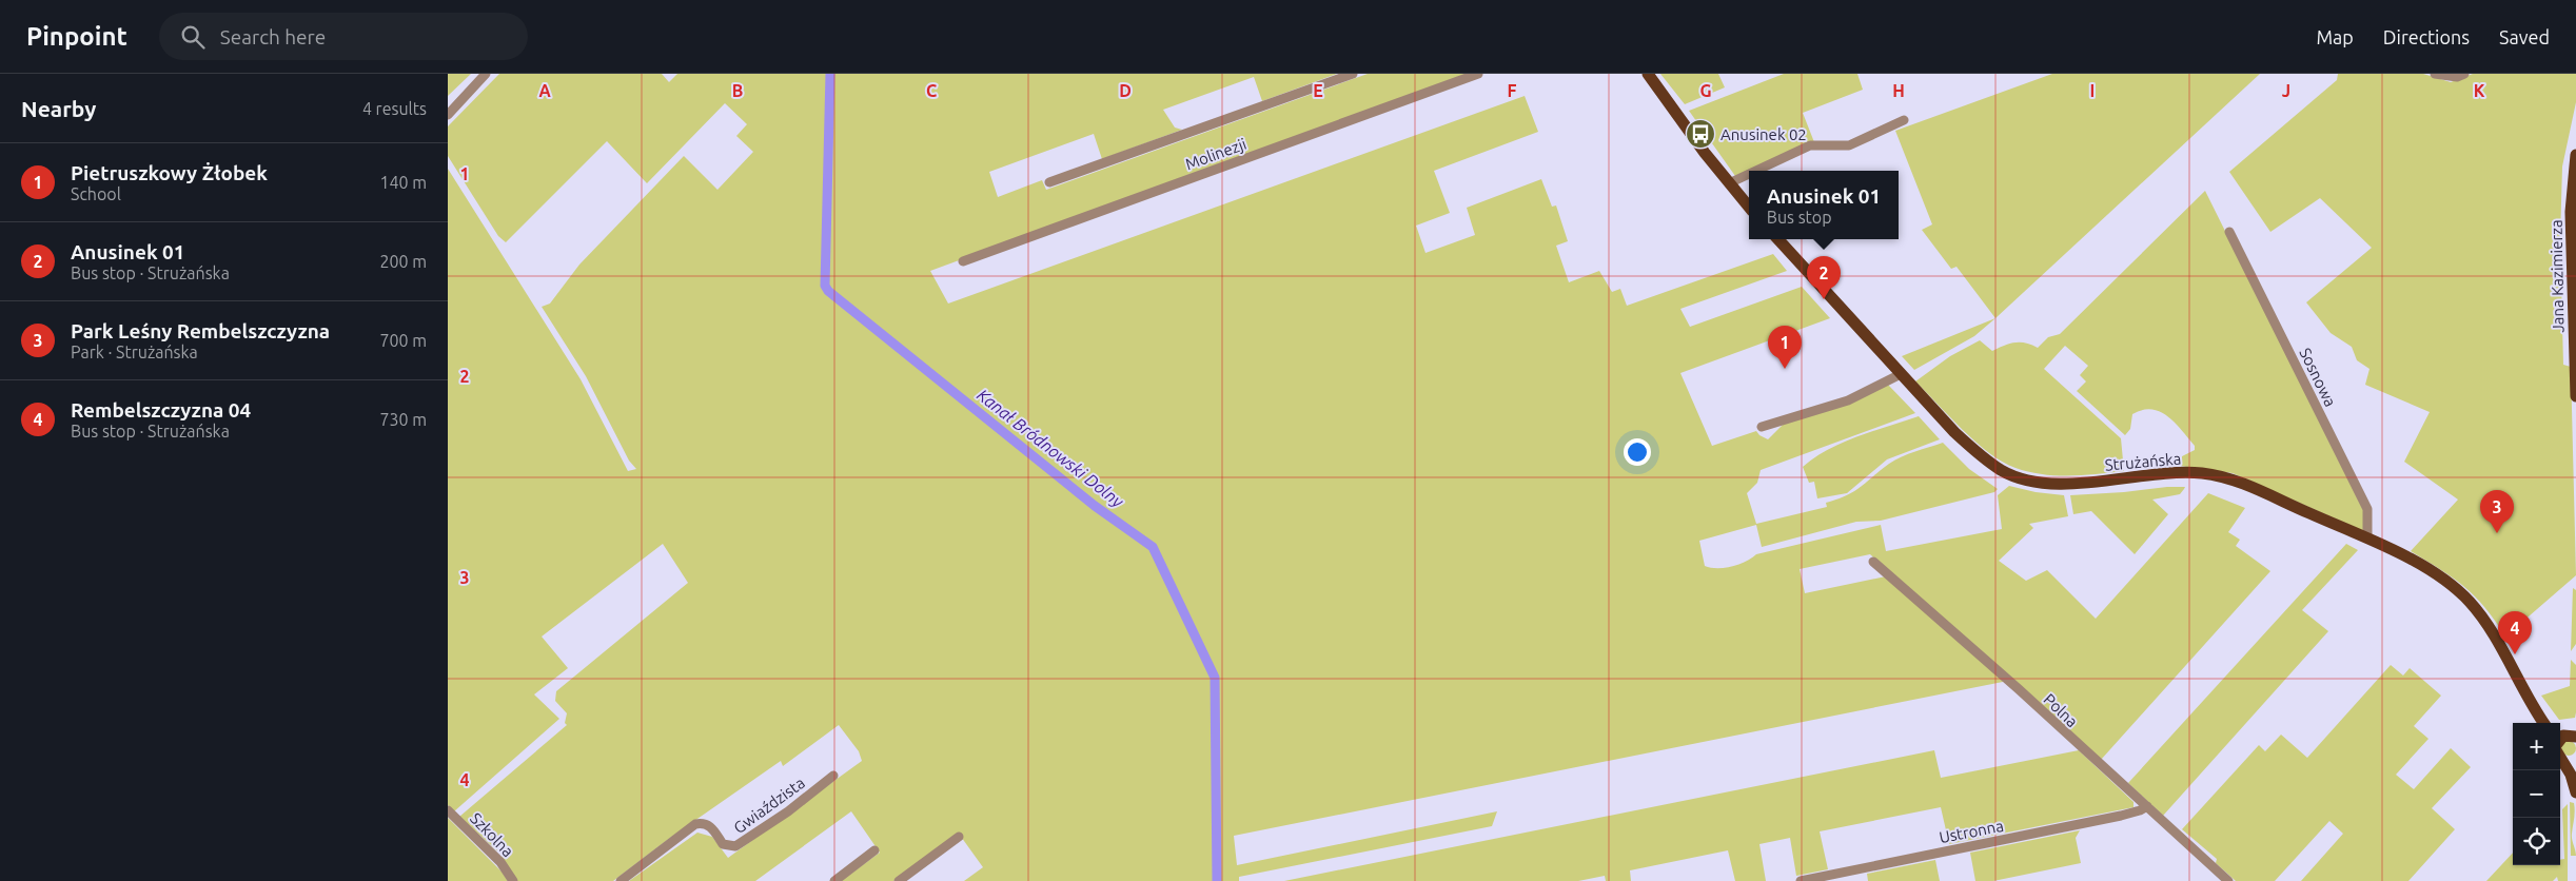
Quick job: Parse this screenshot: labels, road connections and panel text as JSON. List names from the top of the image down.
{
  "streets": {
    "main road": ["Jana Kazimierza", "Strużańska"],
    "street": [
      "Molinezji",
      "Sosnowa",
      "Polna",
      "Gwiaździsta",
      "Ustronna",
      "Szkolna"
    ]
  },
  "crossings": [
    ["Sosnowa", "Strużańska"],
    ["Polna", "Ustronna"]
  ],
  "water": ["Kanał Bródnowski Dolny"],
  "places": {
    "bus stop": ["Anusinek 02"]
  },
  "page": {
    "header": "Pinpoint",
    "search": "Search here",
    "nav": ["Map", "Directions", "Saved"],
    "heading": ["Nearby", "4 results"],
    "list": [
      {
        "mark": "1",
        "name": "Pietruszkowy Żłobek",
        "note": "School",
        "value": "140 m"
      },
      {
        "mark": "2",
        "name": "Anusinek 01",
        "note": "Bus stop · Strużańska",
        "value": "200 m"
      },
      {
        "mark": "3",
        "name": "Park Leśny Rembelszczyzna",
        "note": "Park · Strużańska",
        "value": "700 m"
      },
      {
        "mark": "4",
        "name": "Rembelszczyzna 04",
        "note": "Bus stop · Strużańska",
        "value": "730 m"
      }
    ],
    "popup": ["Anusinek 01", "Bus stop"],
    "pins": [
      "2",
      "1",
      "3",
      "4"
    ],
    "map_buttons": ["+", "−"]
  },
  "grid": {
    "columns": [
      "A",
      "B",
      "C",
      "D",
      "E",
      "F",
      "G",
      "H",
      "I",
      "J",
      "K"
    ],
    "rows": [
      "1",
      "2",
      "3",
      "4"
    ]
  }
}
